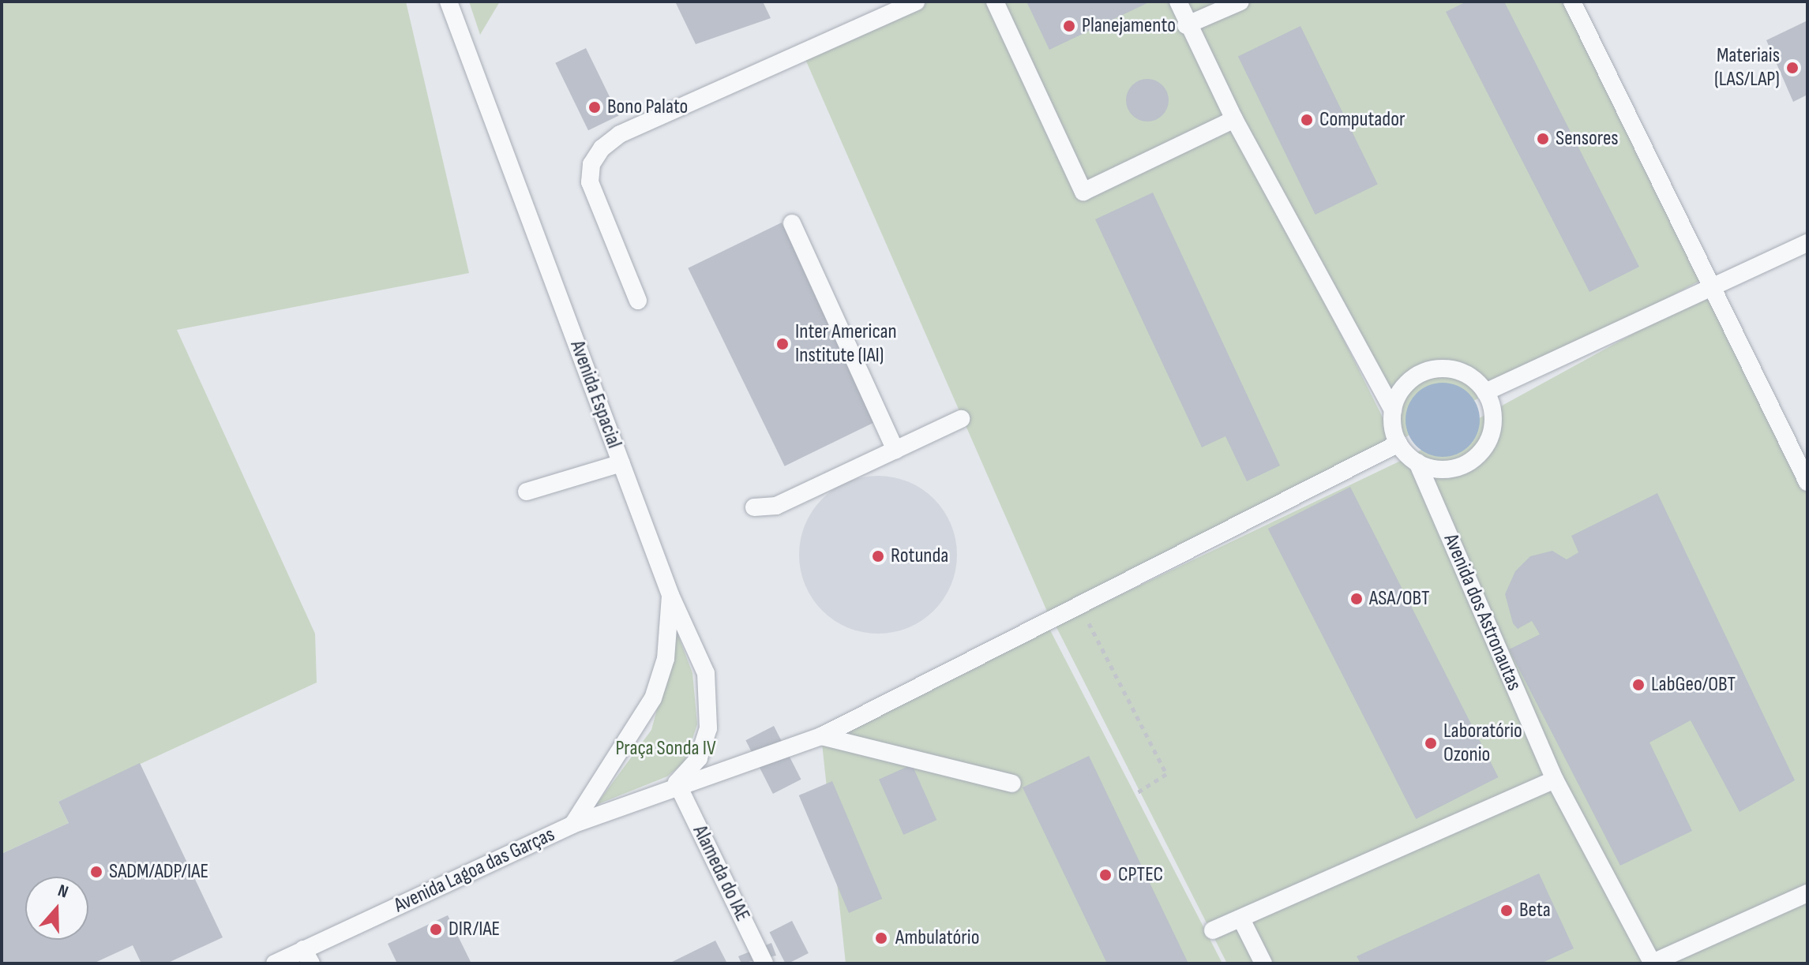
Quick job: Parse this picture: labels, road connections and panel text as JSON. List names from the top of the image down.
{
  "streets": {
    "lane": [
      "Avenida Espacial",
      "Avenida dos Astronautas",
      "Avenida Lagoa das Garças",
      "Alameda do IAE"
    ]
  },
  "crossings": [
    ["Avenida Espacial", "Avenida Lagoa das Garças"],
    ["Avenida Espacial", "Alameda do IAE"],
    ["Avenida dos Astronautas", "Avenida Lagoa das Garças"],
    ["Avenida Lagoa das Garças", "Alameda do IAE"]
  ],
  "parks": ["Praça Sonda IV"],
  "places": [
    "Planejamento",
    "Materiais (LAS/LAP)",
    "Bono Palato",
    "Computador",
    "Sensores",
    "Inter American Institute (IAI)",
    "Rotunda",
    "ASA/OBT",
    "LabGeo/OBT",
    "Laboratório Ozonio",
    "SADM/ADP/IAE",
    "CPTEC",
    "Beta",
    "DIR/IAE",
    "Ambulatório"
  ],
  "north": "top"
}
